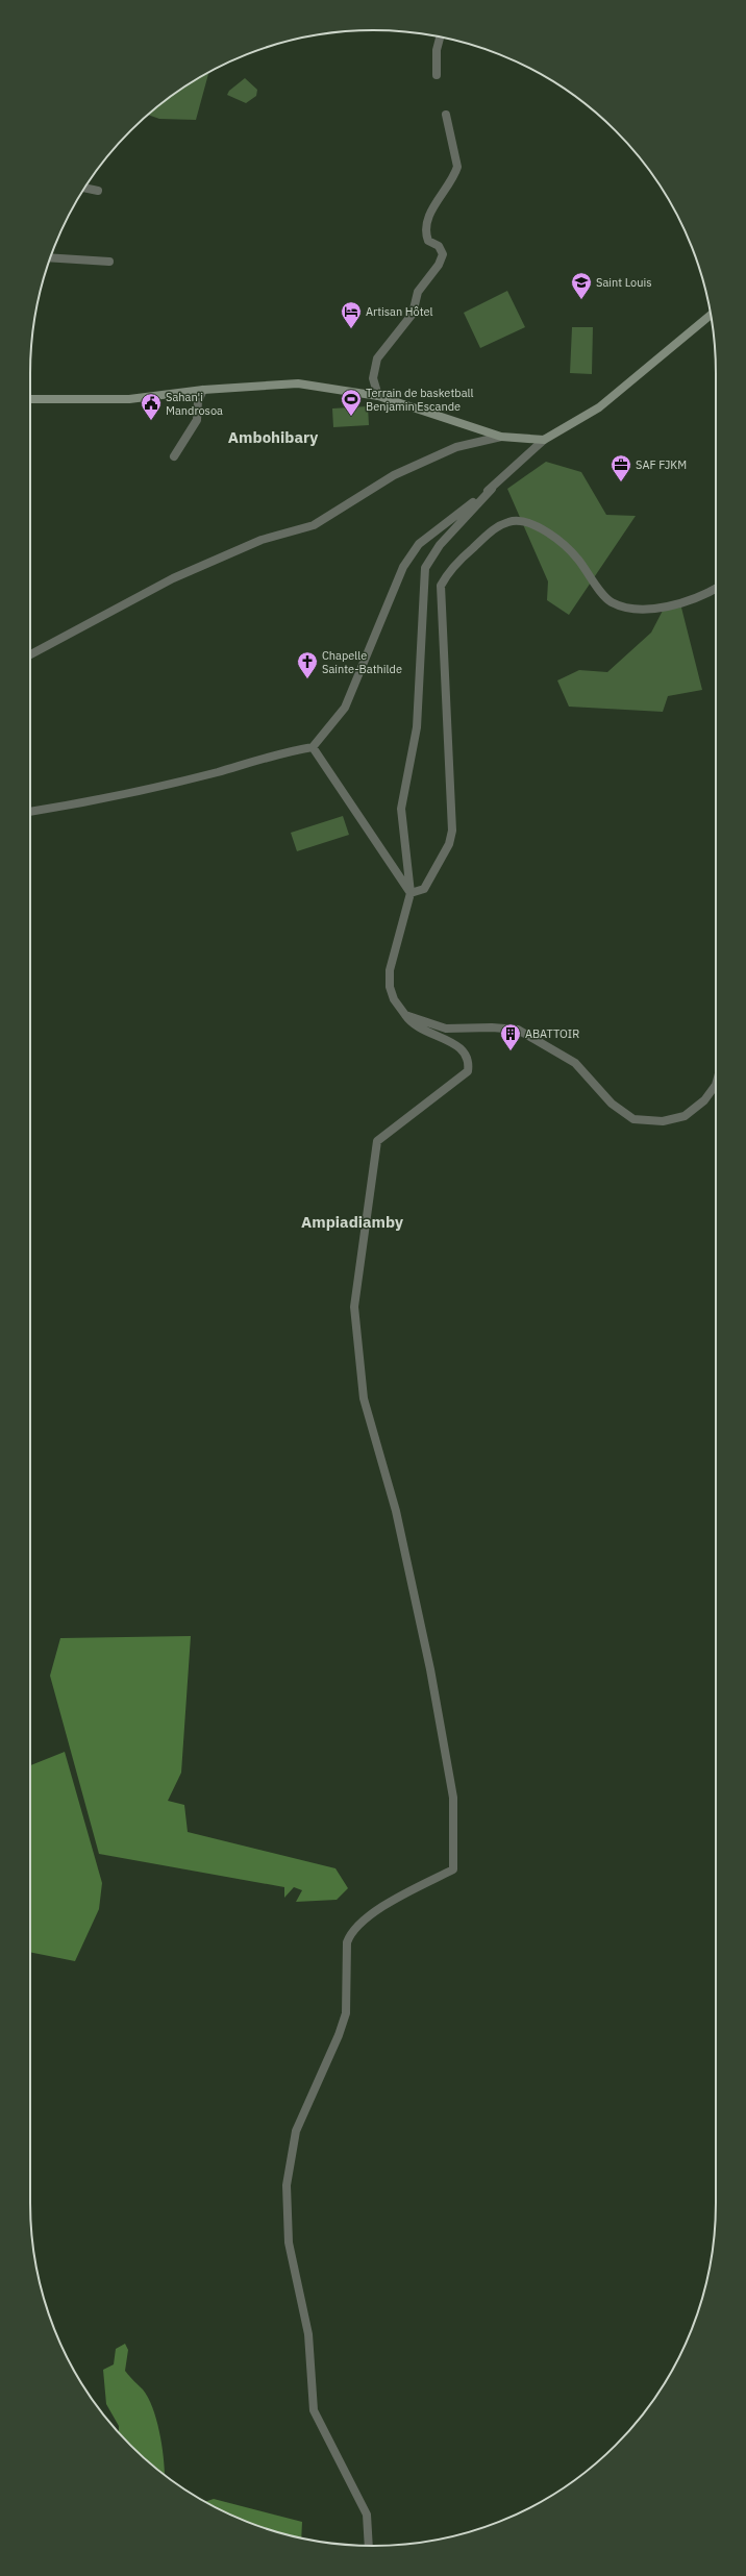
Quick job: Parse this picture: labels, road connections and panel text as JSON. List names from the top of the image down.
{
  "districts": ["Ambohibary", "Ampiadiamby"],
  "places": {
    "school or university": ["Saint Louis"],
    "hotel": ["Artisan Hôtel"],
    "sports": ["Terrain de basketball Benjamin Escande"],
    "public building": ["Sahan'i Mandrosoa"],
    "office": ["SAF FJKM"],
    "church": ["Chapelle Sainte-Bathilde"],
    "building": ["ABATTOIR"]
  }
}
